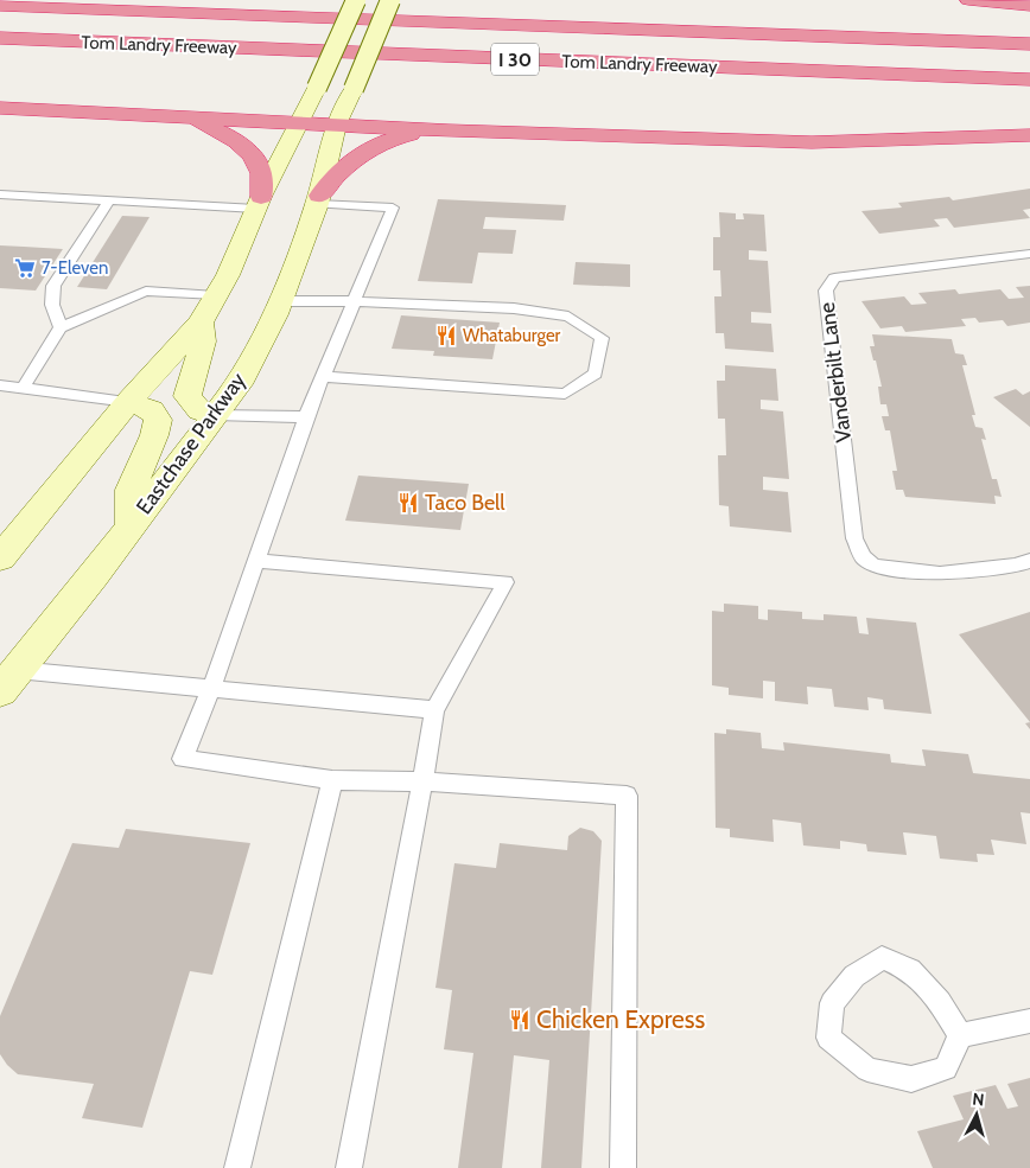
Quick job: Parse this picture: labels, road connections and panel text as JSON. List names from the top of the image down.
{
  "streets": {
    "highway": ["Tom Landry Freeway", "I 30"],
    "main road": ["Eastchase Parkway"],
    "lane": ["Vanderbilt Lane"]
  },
  "places": {
    "supermarket": ["7-Eleven"],
    "restaurant": ["Whataburger", "Taco Bell", "Chicken Express"]
  },
  "north": "top"
}
